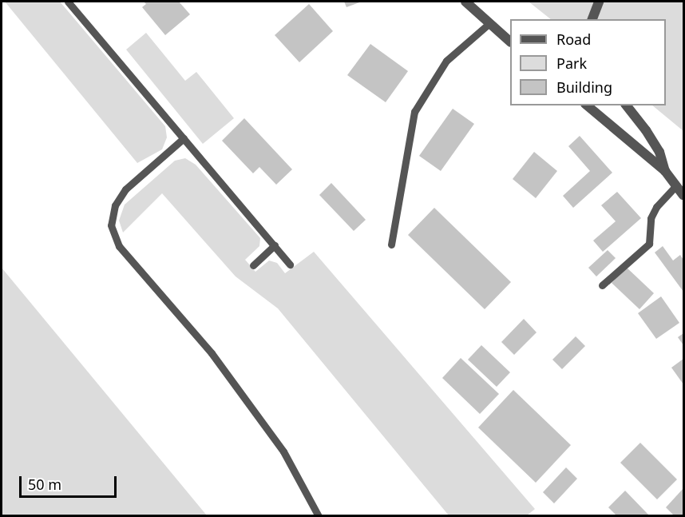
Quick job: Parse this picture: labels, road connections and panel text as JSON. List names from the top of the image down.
{
  "legend": ["Road", "Park", "Building"],
  "scale_bar": "50 m"
}
